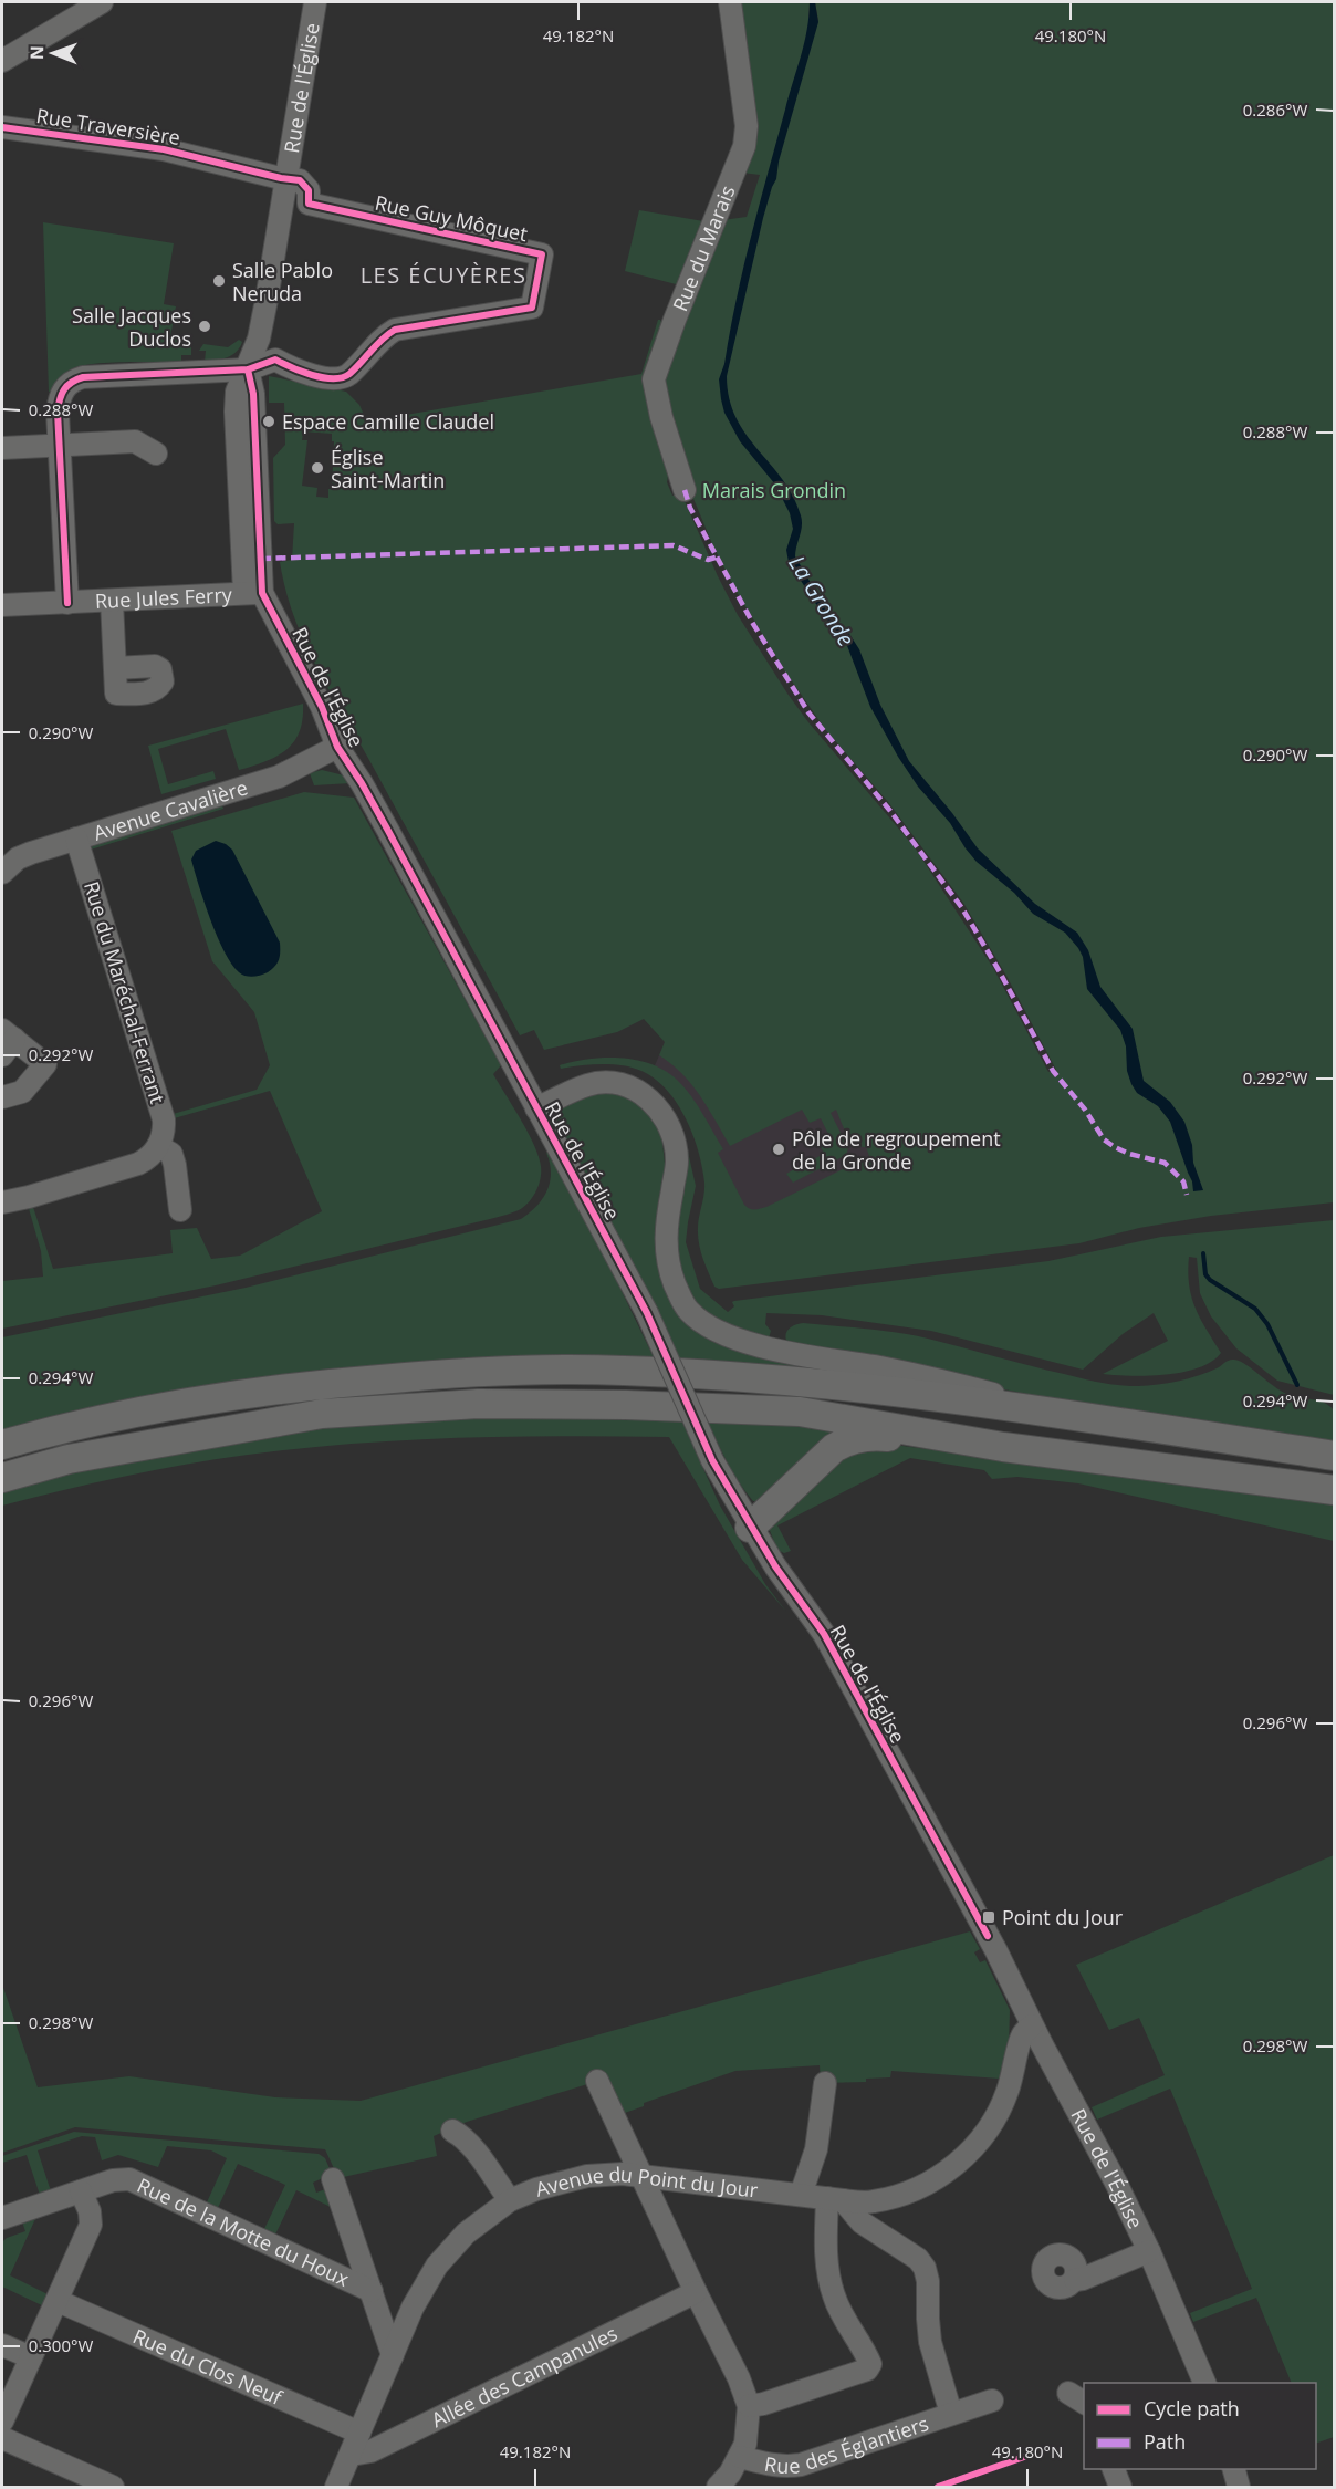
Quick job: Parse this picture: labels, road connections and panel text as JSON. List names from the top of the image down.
{
  "streets": {
    "street": [
      "Rue de l'Église",
      "Rue Traversière",
      "Rue Guy Môquet",
      "Rue du Marais",
      "Rue Jules Ferry",
      "Avenue Cavalière",
      "Rue du Maréchal-Ferrant",
      "Avenue du Point du Jour",
      "Rue de la Motte du Houx",
      "Rue du Clos Neuf",
      "Allée des Campanules",
      "Rue des Églantiers"
    ]
  },
  "crossings": [
    ["Rue de l'Église", "Rue Traversière"],
    ["Rue de l'Église", "Rue Guy Môquet"],
    ["Rue de l'Église", "Rue Jules Ferry"],
    ["Rue de l'Église", "Avenue Cavalière"],
    ["Rue de l'Église", "Avenue du Point du Jour"],
    ["Rue Traversière", "Rue Guy Môquet"],
    ["Avenue Cavalière", "Rue du Maréchal-Ferrant"],
    ["Avenue du Point du Jour", "Rue de la Motte du Houx"],
    ["Avenue du Point du Jour", "Rue du Clos Neuf"],
    ["Avenue du Point du Jour", "Allée des Campanules"],
    ["Avenue du Point du Jour", "Rue des Églantiers"]
  ],
  "districts": ["LES ÉCUYÈRES"],
  "water": ["La Gronde"],
  "parks": ["Marais Grondin"],
  "places": {
    "other": [
      "Salle Pablo Neruda",
      "Salle Jacques Duclos",
      "Espace Camille Claudel",
      "Église Saint-Martin",
      "Pôle de regroupement de la Gronde"
    ],
    "transit": ["Point du Jour"]
  },
  "legend": ["Cycle path", "Path"],
  "north": "left",
  "coordinates": [
    "49.182°N",
    "49.180°N",
    "0.286°W",
    "0.288°W",
    "0.290°W",
    "0.292°W",
    "0.294°W",
    "0.296°W",
    "0.298°W",
    "0.300°W"
  ]
}
